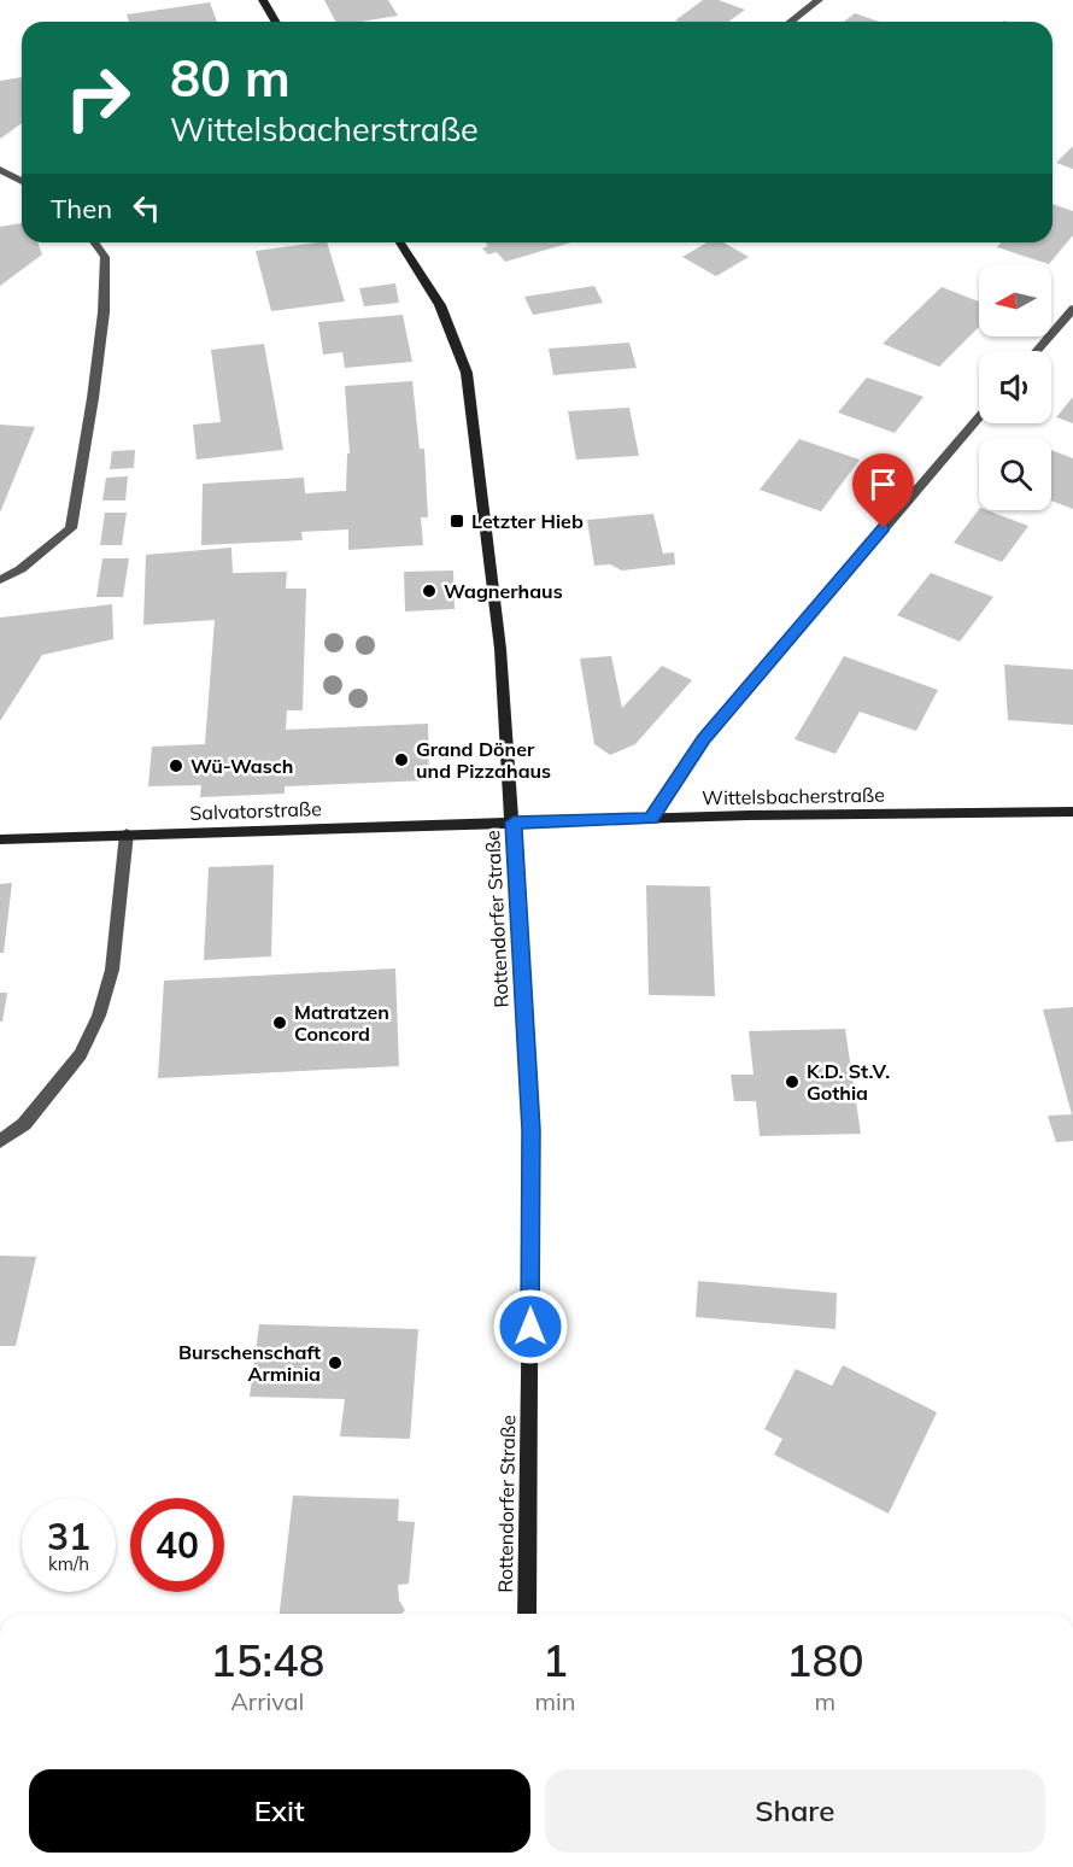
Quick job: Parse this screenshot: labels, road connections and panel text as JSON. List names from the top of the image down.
{
  "streets": {
    "street": ["Wittelsbacherstraße", "Salvatorstraße", "Rottendorfer Straße"]
  },
  "crossings": [
    ["Wittelsbacherstraße", "Salvatorstraße"],
    ["Wittelsbacherstraße", "Rottendorfer Straße"],
    ["Salvatorstraße", "Rottendorfer Straße"]
  ],
  "places": {
    "transit": ["Letzter Hieb"],
    "other": [
      "Wagnerhaus",
      "Grand Döner und Pizzahaus",
      "Wü-Wasch",
      "Matratzen Concord",
      "K.D. St.V. Gothia",
      "Burschenschaft Arminia"
    ]
  },
  "north": "left",
  "page": {
    "turn": ["80 m", "Wittelsbacherstraße"],
    "then": "Then",
    "speed": "31 km/h",
    "limit": "40",
    "eta": [
      "15:48",
      "Arrival",
      "1",
      "min",
      "180",
      "m"
    ],
    "buttons": ["Exit", "Share"]
  }
}
